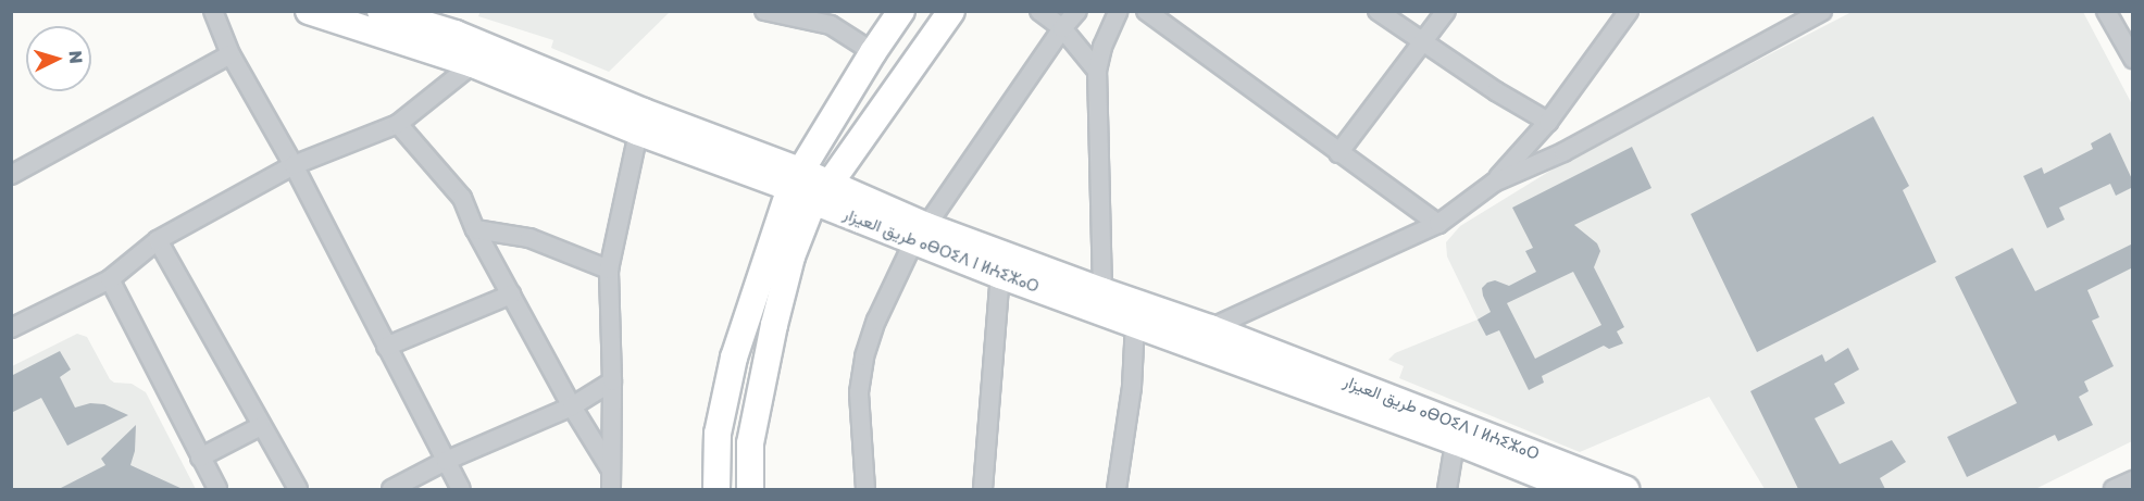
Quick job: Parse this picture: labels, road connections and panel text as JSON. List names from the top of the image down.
{
  "streets": {
    "main road": ["طريق العيزار ⴰⴱⵔⵉⴷ ⵏ ⵍⵄⵉⵣⴰⵔ"]
  },
  "north": "right"
}
